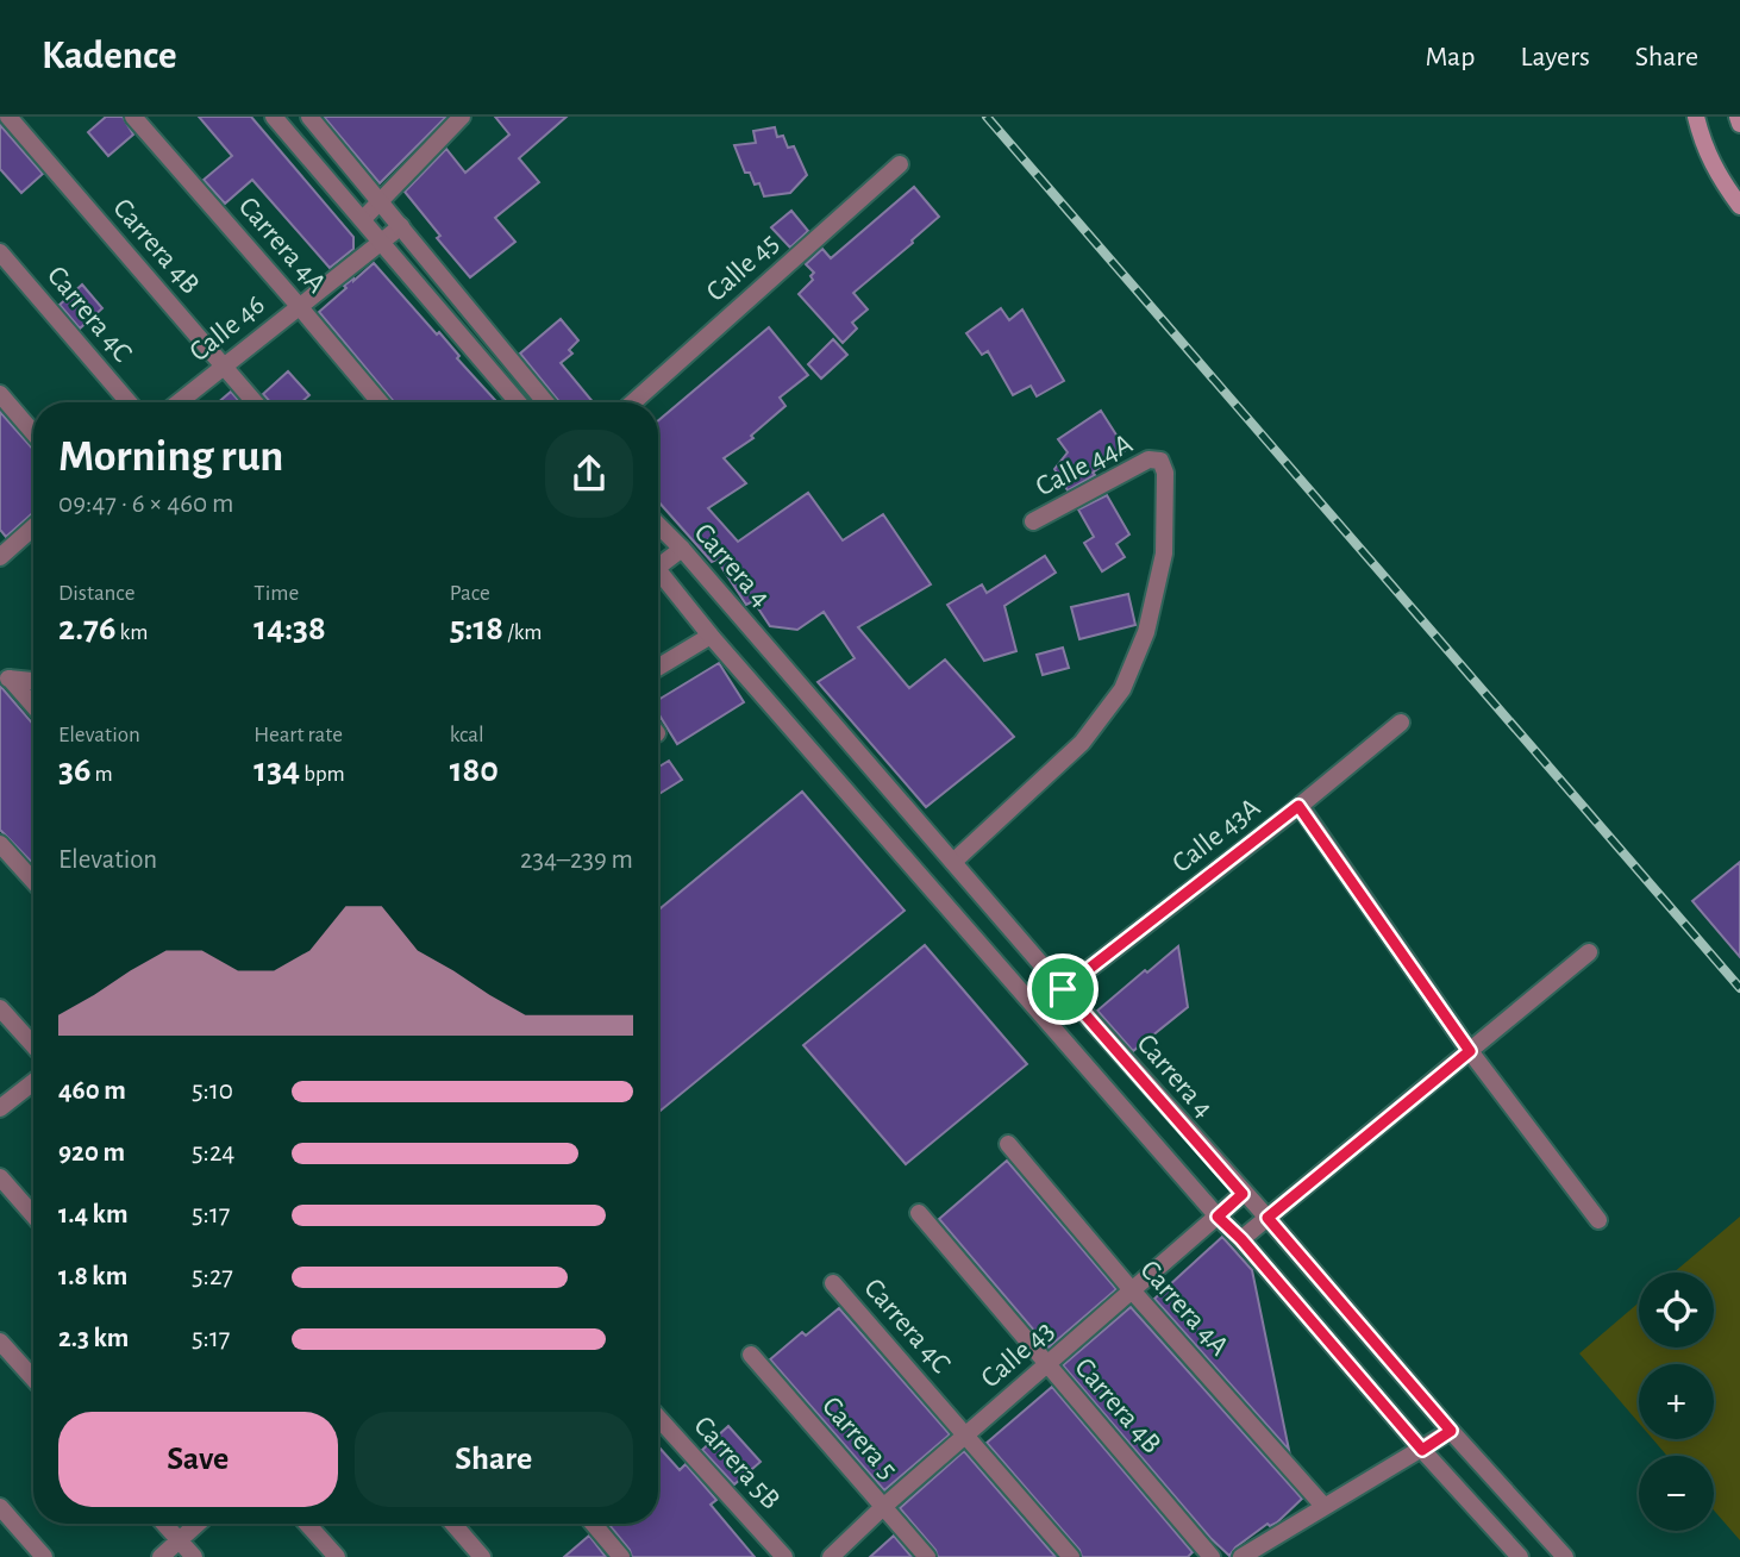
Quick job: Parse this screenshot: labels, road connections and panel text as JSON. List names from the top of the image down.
{
  "streets": {
    "street": [
      "Carrera 4A",
      "Carrera 4B",
      "Calle 45",
      "Carrera 4C",
      "Calle 46",
      "Calle 44A",
      "Carrera 4",
      "Calle 43A",
      "Calle 43",
      "Carrera 5",
      "Carrera 5B"
    ]
  },
  "crossings": [
    ["Carrera 4A", "Calle 46"],
    ["Carrera 4A", "Calle 43"],
    ["Carrera 4B", "Calle 46"],
    ["Carrera 4B", "Calle 43"],
    ["Carrera 4C", "Calle 43"],
    ["Calle 44A", "Carrera 4"],
    ["Carrera 4", "Calle 43A"],
    ["Carrera 4", "Calle 43"],
    ["Calle 43", "Carrera 5"]
  ],
  "page": {
    "header": "Kadence",
    "nav": ["Map", "Layers", "Share"],
    "heading": ["Morning run", "09:47 · 6 × 460 m"],
    "stats": [
      ["Distance", "2.76 km"],
      ["Time", "14:38"],
      ["Pace", "5:18 /km"],
      ["Elevation", "36 m"],
      ["Heart rate", "134 bpm"],
      ["kcal", "180"]
    ],
    "chart": ["Elevation", "234–239 m"],
    "list": [
      {
        "name": "460 m",
        "note": "5:10"
      },
      {
        "name": "920 m",
        "note": "5:24"
      },
      {
        "name": "1.4 km",
        "note": "5:17"
      },
      {
        "name": "1.8 km",
        "note": "5:27"
      },
      {
        "name": "2.3 km",
        "note": "5:17"
      }
    ],
    "map_buttons": ["+", "−"],
    "buttons": ["Save", "Share"]
  }
}
